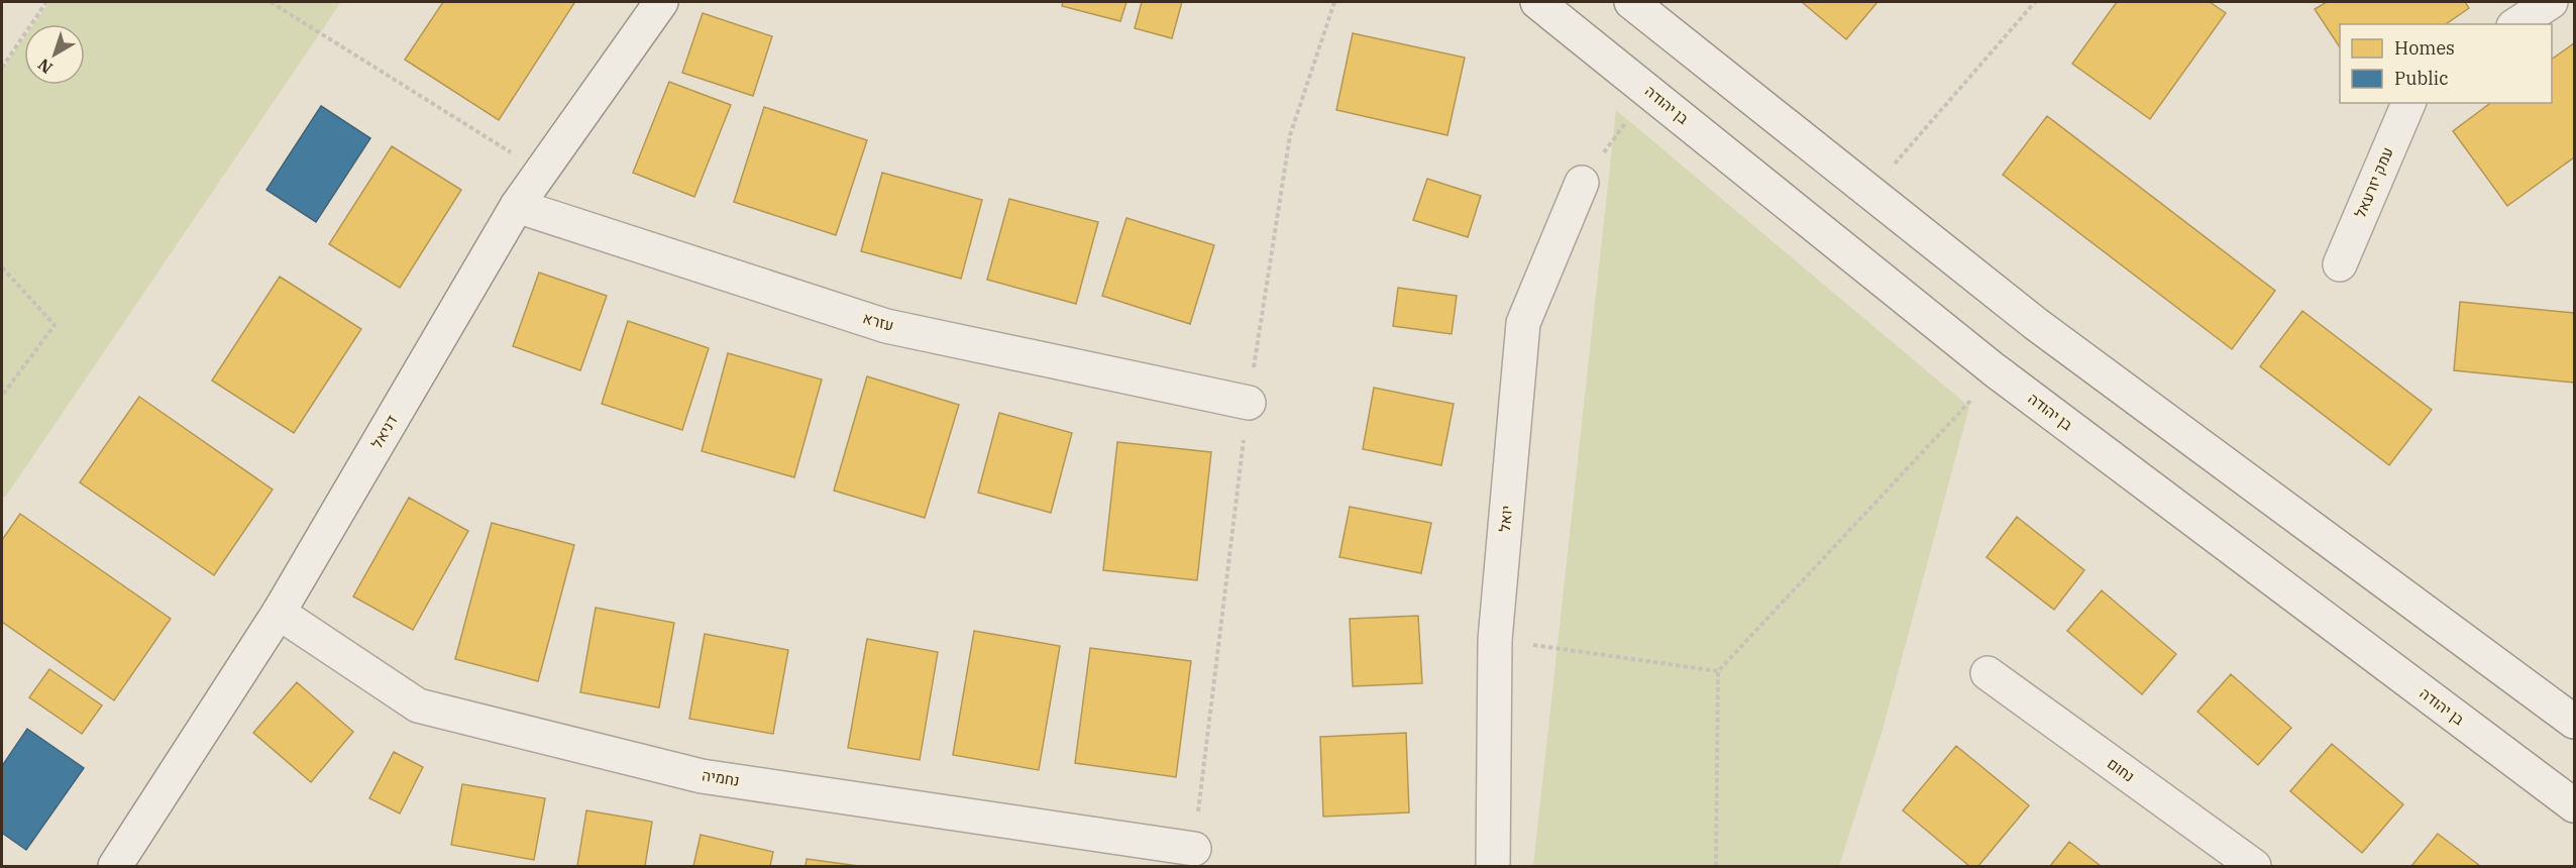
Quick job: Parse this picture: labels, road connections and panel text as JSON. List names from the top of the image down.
{
  "streets": {
    "street": [
      "בן יהודה",
      "עמק יזרעאל",
      "עזרא",
      "דניאל",
      "יואל",
      "נחום",
      "נחמיה"
    ]
  },
  "crossings": [
    ["עזרא", "דניאל"],
    ["דניאל", "נחמיה"]
  ],
  "legend": ["Homes", "Public"],
  "north": "bottom left"
}
